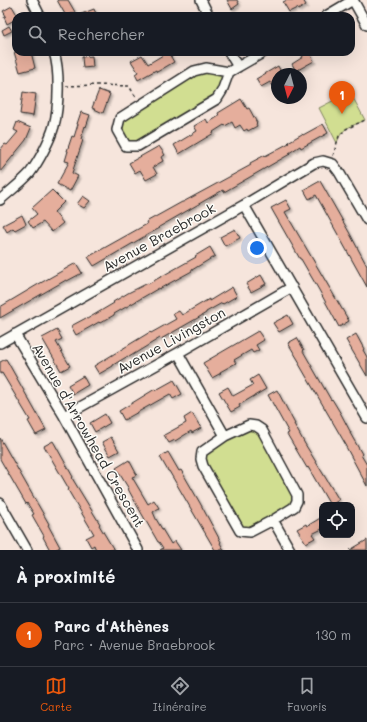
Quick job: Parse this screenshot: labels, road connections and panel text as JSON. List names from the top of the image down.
{
  "streets": {
    "street": ["Avenue Braebrook", "Avenue Livingston", "Avenue d'Arrowhead Crescent"]
  },
  "crossings": [
    ["Avenue Braebrook", "Avenue d'Arrowhead Crescent"],
    ["Avenue Livingston", "Avenue d'Arrowhead Crescent"]
  ],
  "north": "bottom",
  "page": {
    "search": "Rechercher",
    "pins": "1",
    "heading": "À proximité",
    "list": [
      {
        "mark": "1",
        "name": "Parc d'Athènes",
        "note": "Parc · Avenue Braebrook",
        "value": "130 m"
      }
    ],
    "nav": ["Carte", "Itinéraire", "Favoris"]
  }
}
